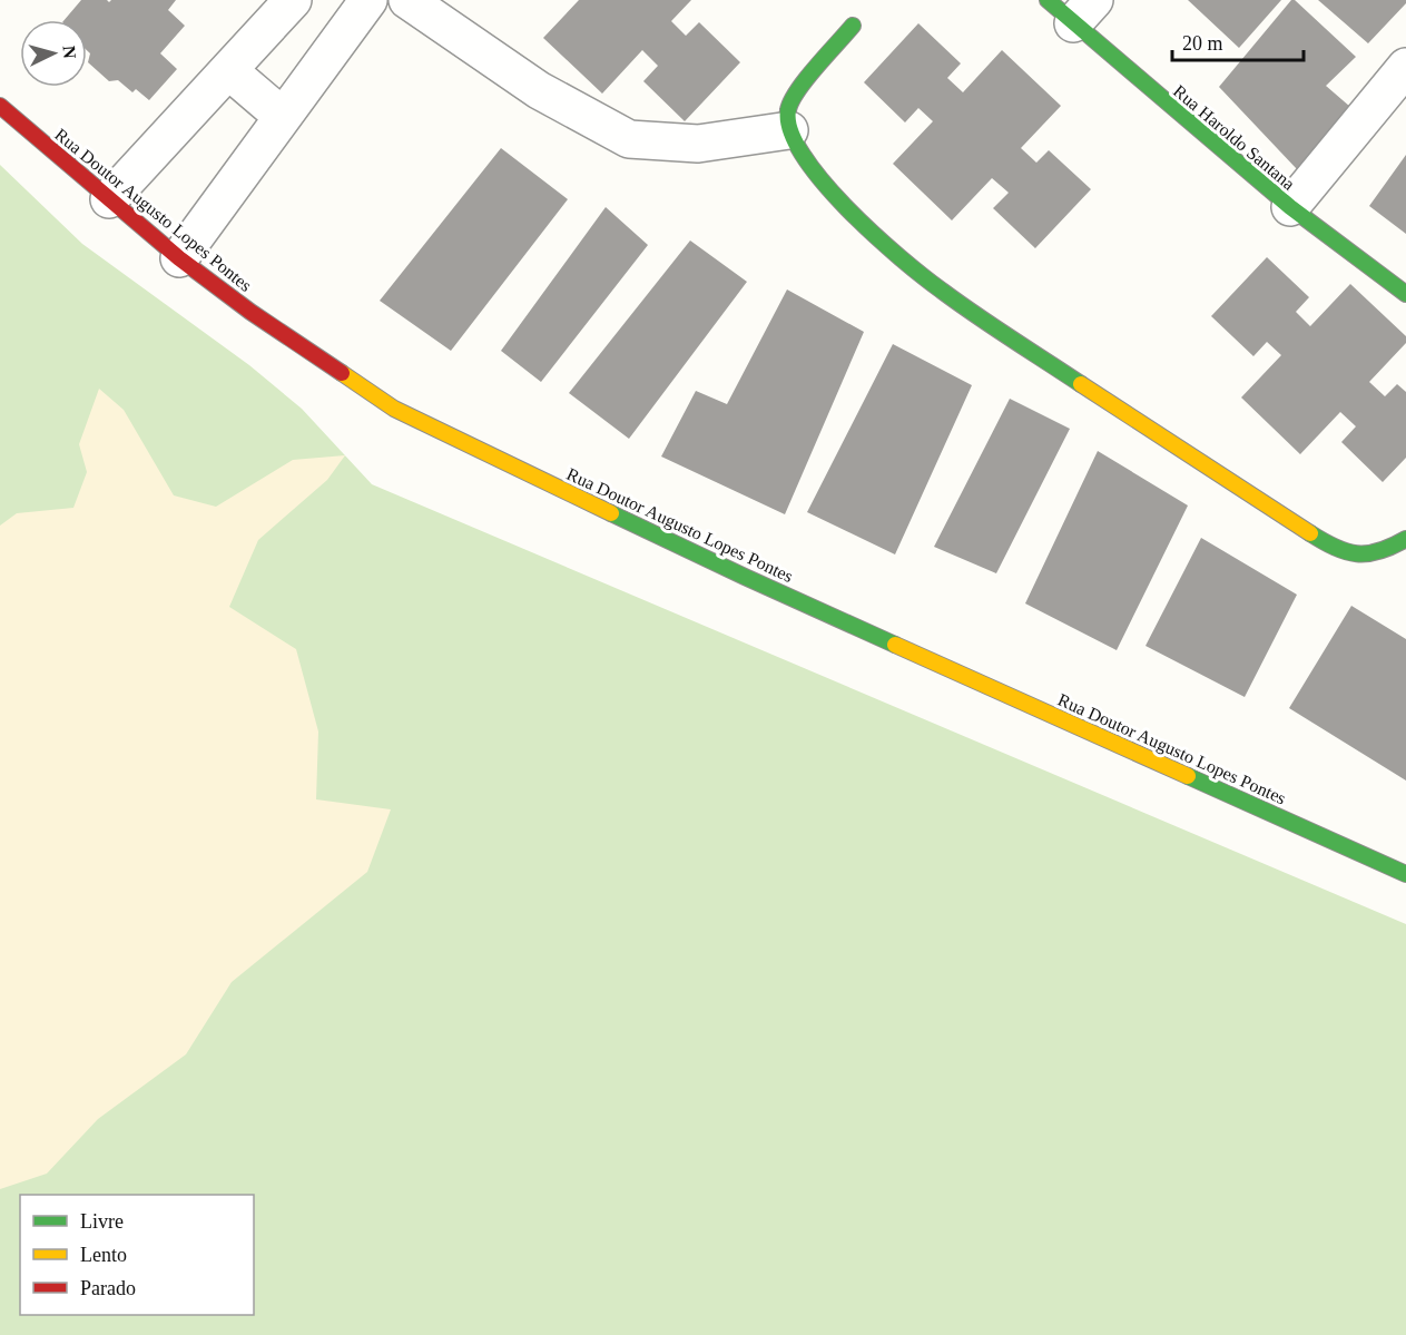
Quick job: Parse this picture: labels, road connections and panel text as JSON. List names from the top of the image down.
{
  "streets": {
    "street": ["Rua Haroldo Santana", "Rua Doutor Augusto Lopes Pontes"]
  },
  "legend": ["Livre", "Lento", "Parado"],
  "scale_bar": "20 m",
  "north": "right"
}
